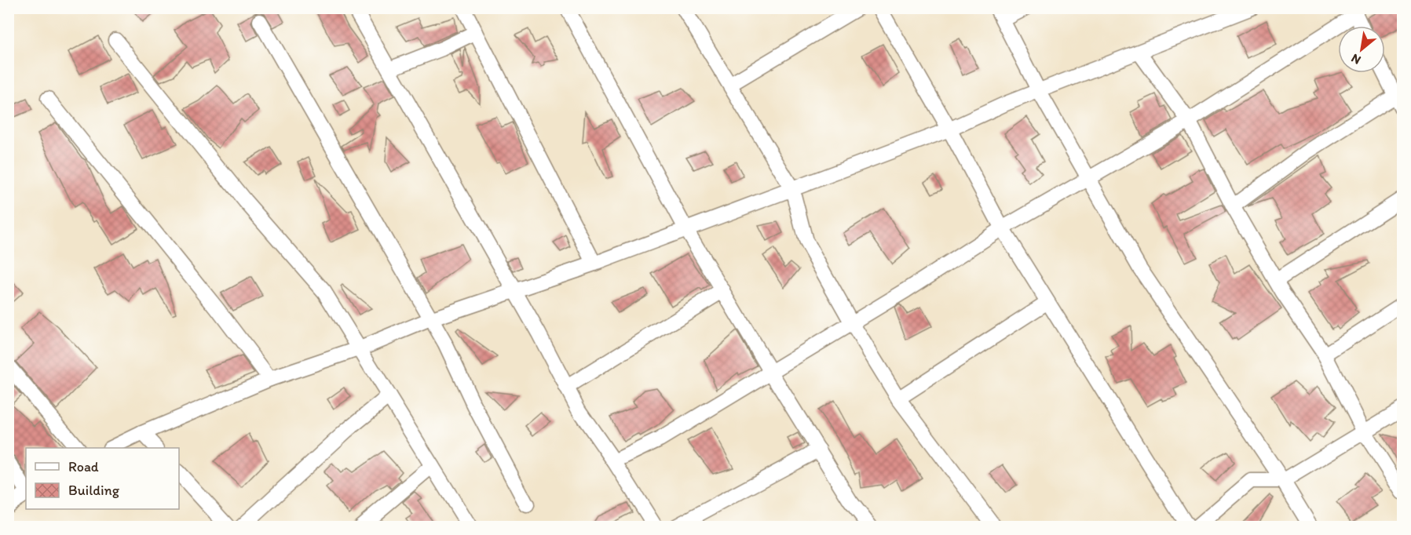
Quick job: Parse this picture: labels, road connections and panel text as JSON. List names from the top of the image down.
{
  "legend": ["Road", "Building"],
  "north": "bottom left"
}
